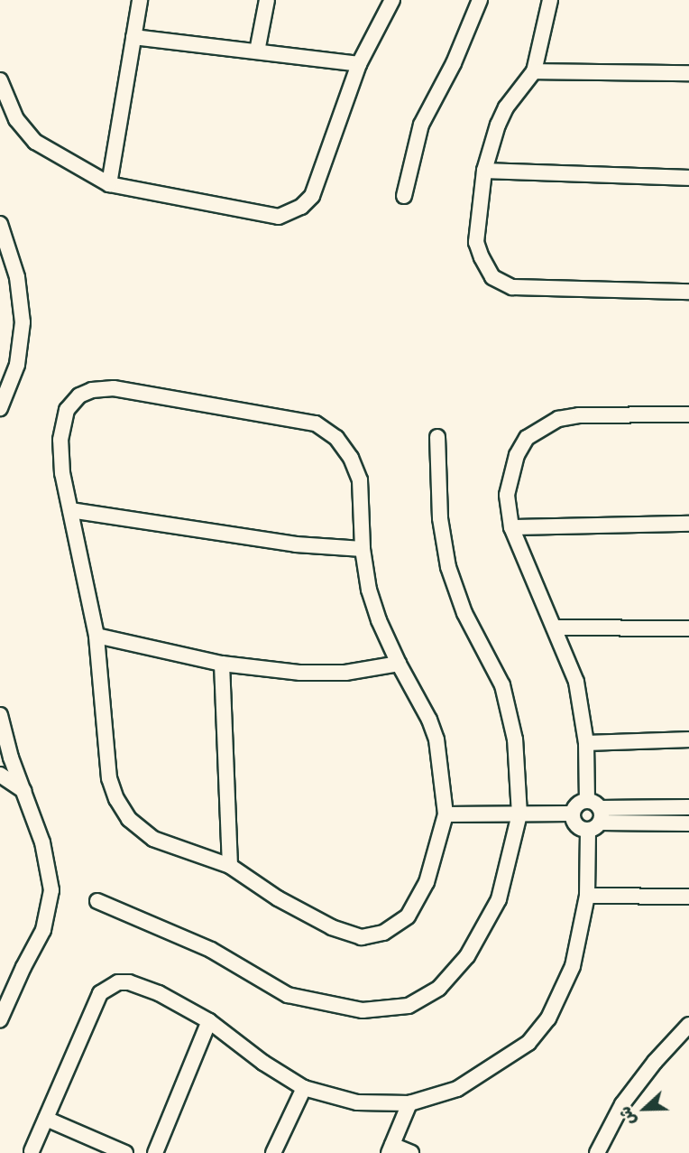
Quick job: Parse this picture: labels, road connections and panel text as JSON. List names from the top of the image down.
{
  "north": "left"
}
